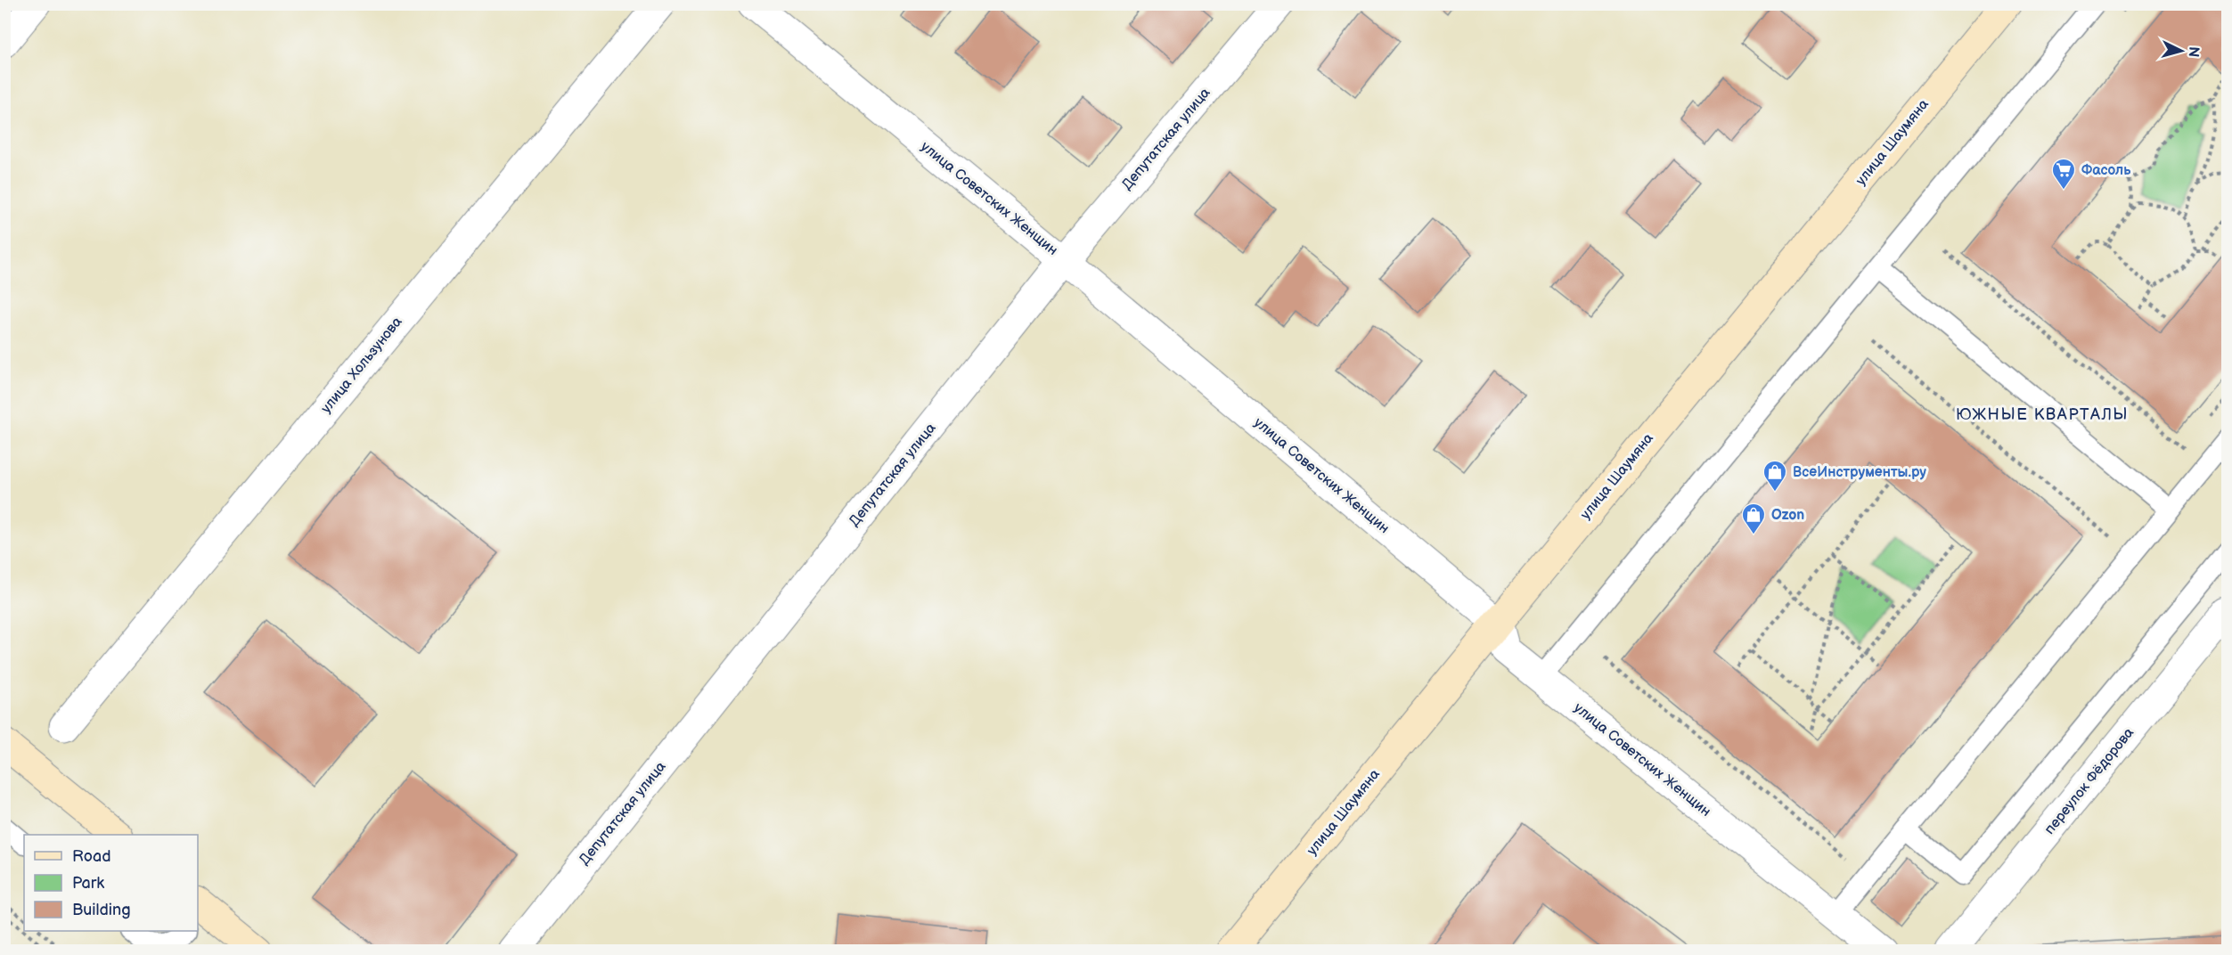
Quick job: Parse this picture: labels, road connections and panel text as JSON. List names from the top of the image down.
{
  "streets": {
    "street": [
      "Депутатская улица",
      "улица Шаумяна",
      "улица Советских Женщин",
      "улица Хользунова",
      "переулок Фёдорова"
    ]
  },
  "crossings": [
    ["Депутатская улица", "улица Советских Женщин"],
    ["улица Шаумяна", "улица Советских Женщин"]
  ],
  "districts": ["ЮЖНЫЕ КВАРТАЛЫ"],
  "places": {
    "supermarket": ["Фасоль"],
    "shop": ["ВсеИнструменты.ру", "Ozon"]
  },
  "legend": ["Road", "Park", "Building"],
  "north": "right"
}
